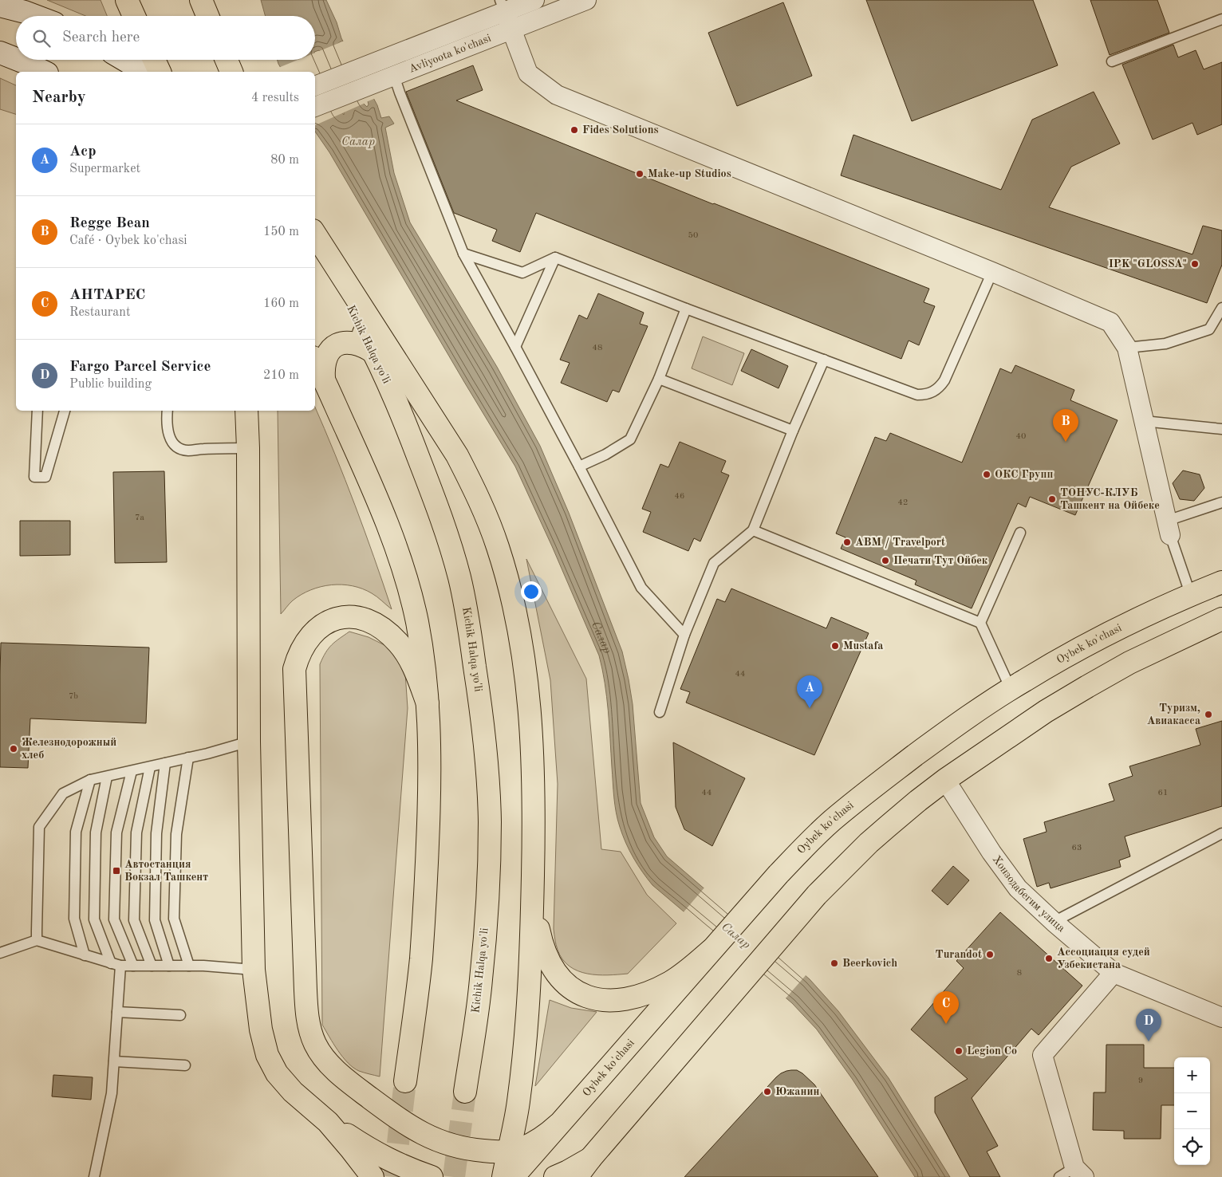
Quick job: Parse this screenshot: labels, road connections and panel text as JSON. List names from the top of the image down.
{
  "streets": {
    "main road": ["Kichik Halqa yo'li", "Oybek ko'chasi"],
    "street": ["Avliyoota ko'chasi", "Хонзодабегим улица"]
  },
  "water": ["Салар"],
  "places": {
    "other": [
      "Fides Solutions",
      "Make-up Studios",
      "IPK \"GLOSSA\"",
      "ОКС Групп",
      "ТОНУС-КЛУБ Ташкент на Ойбеке",
      "ABM / Travelport",
      "Печати Тут Ойбек",
      "Mustafa",
      "Туризм, Авиакасса",
      "Железнодорожный хлеб",
      "Turandot",
      "Ассоциация судей Узбекистана",
      "Beerkovich",
      "Legion Co",
      "Южанин"
    ],
    "transit": ["Автостанция Вокзал Ташкент"]
  },
  "house_numbers": [
    "50",
    "48",
    "40",
    "46",
    "42",
    "7a",
    "44",
    "7b",
    "44",
    "61",
    "63",
    "8",
    "9"
  ],
  "page": {
    "search": "Search here",
    "heading": ["Nearby", "4 results"],
    "list": [
      {
        "mark": "A",
        "name": "Аср",
        "note": "Supermarket",
        "value": "80 m"
      },
      {
        "mark": "B",
        "name": "Regge Bean",
        "note": "Café · Oybek ko'chasi",
        "value": "150 m"
      },
      {
        "mark": "C",
        "name": "АНТАРЕС",
        "note": "Restaurant",
        "value": "160 m"
      },
      {
        "mark": "D",
        "name": "Fargo Parcel Service",
        "note": "Public building",
        "value": "210 m"
      }
    ],
    "pins": [
      "B",
      "A",
      "C",
      "D"
    ],
    "map_buttons": ["+", "−"]
  }
}
